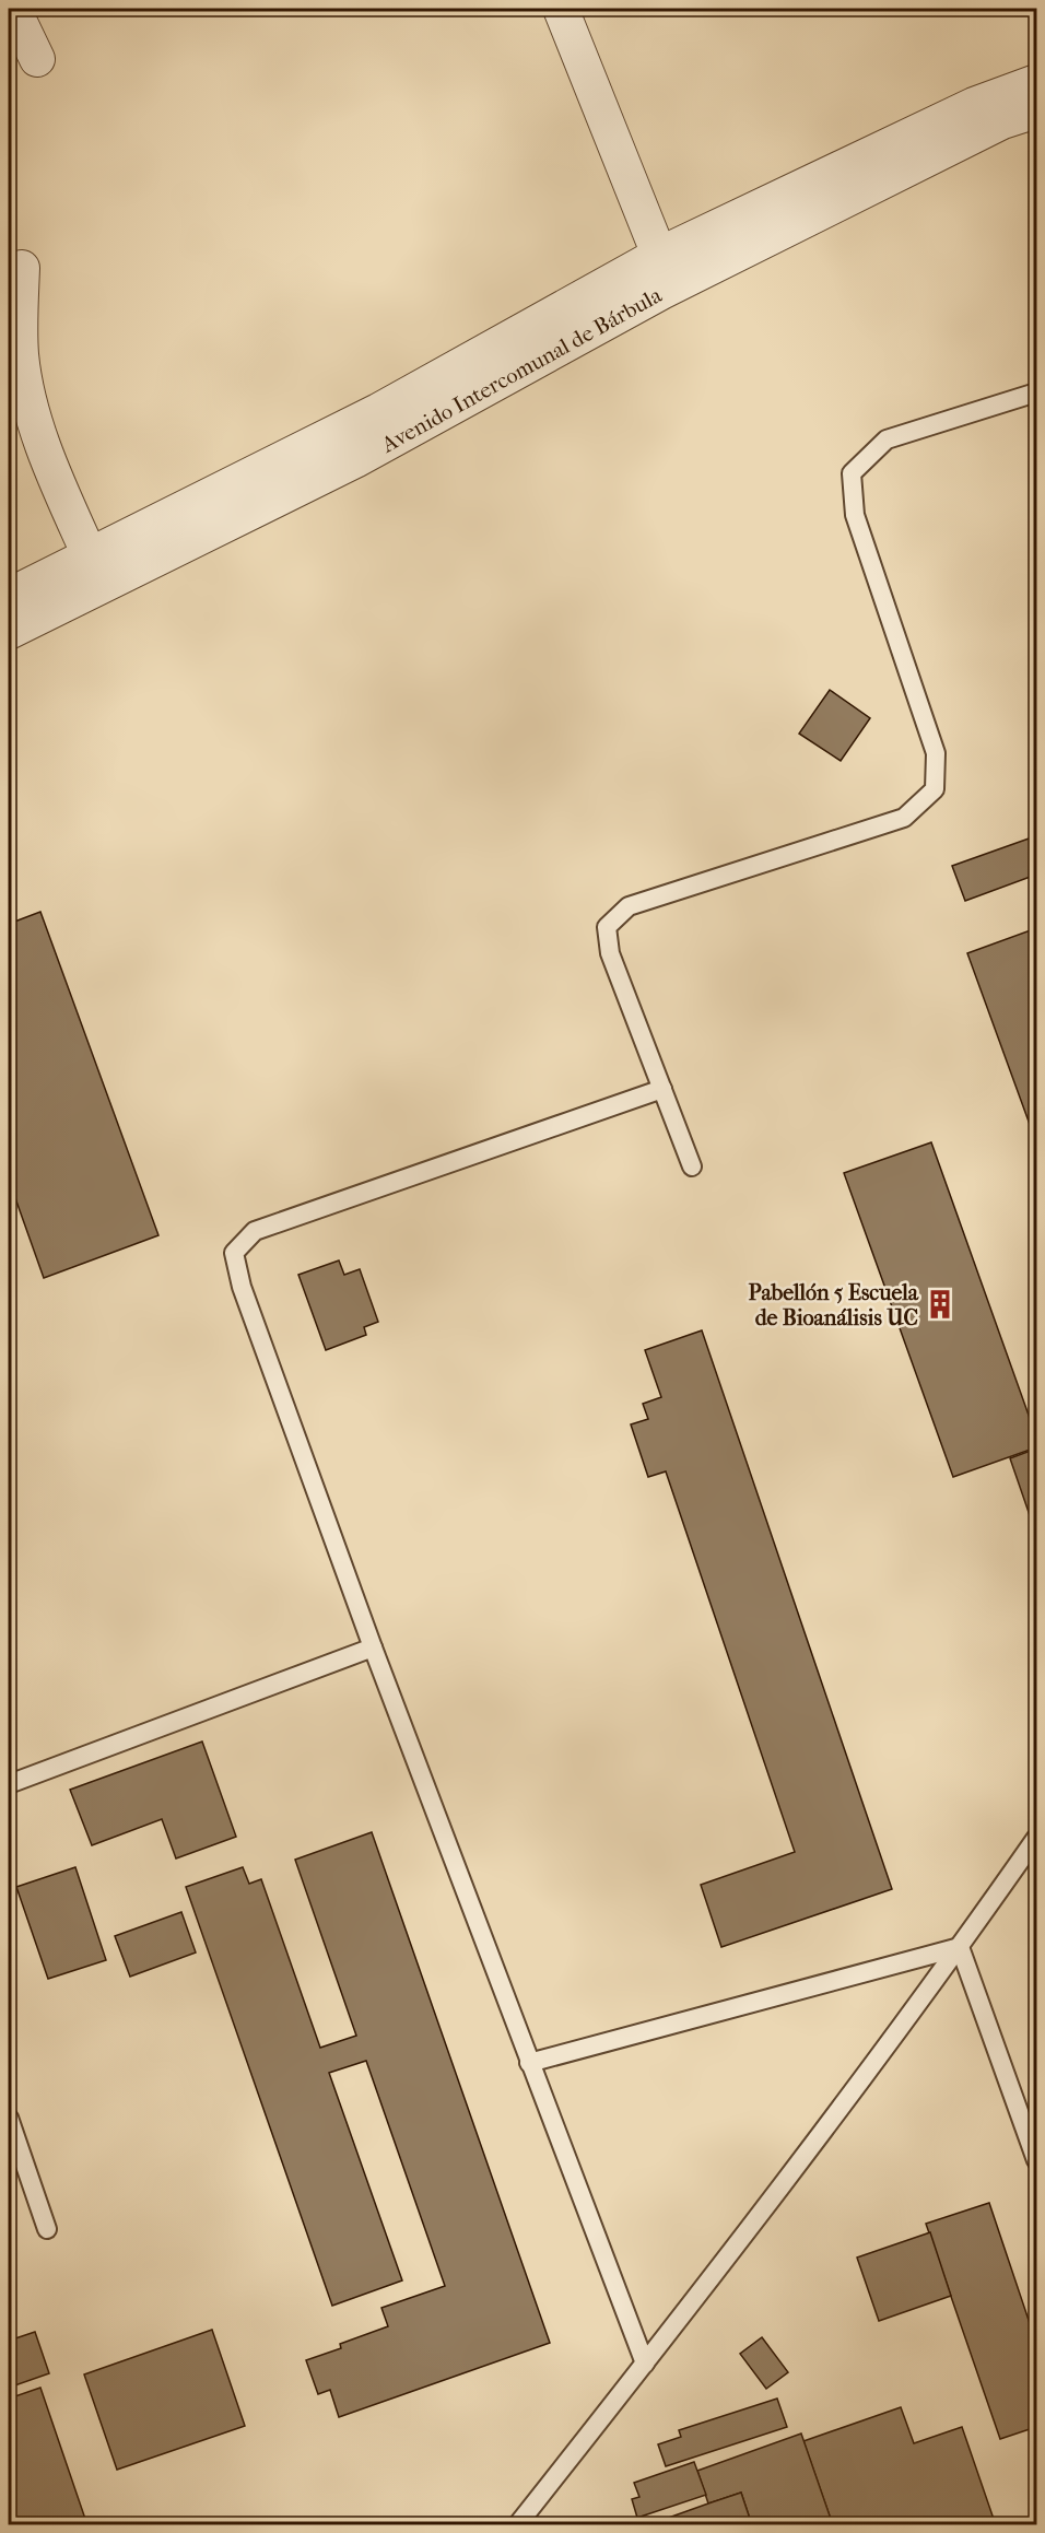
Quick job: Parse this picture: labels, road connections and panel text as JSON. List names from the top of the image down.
{
  "streets": {
    "street": ["Avenido Intercomunal de Bárbula"]
  },
  "places": {
    "building": ["Pabellón 5 Escuela de Bioanálisis UC"]
  }
}
